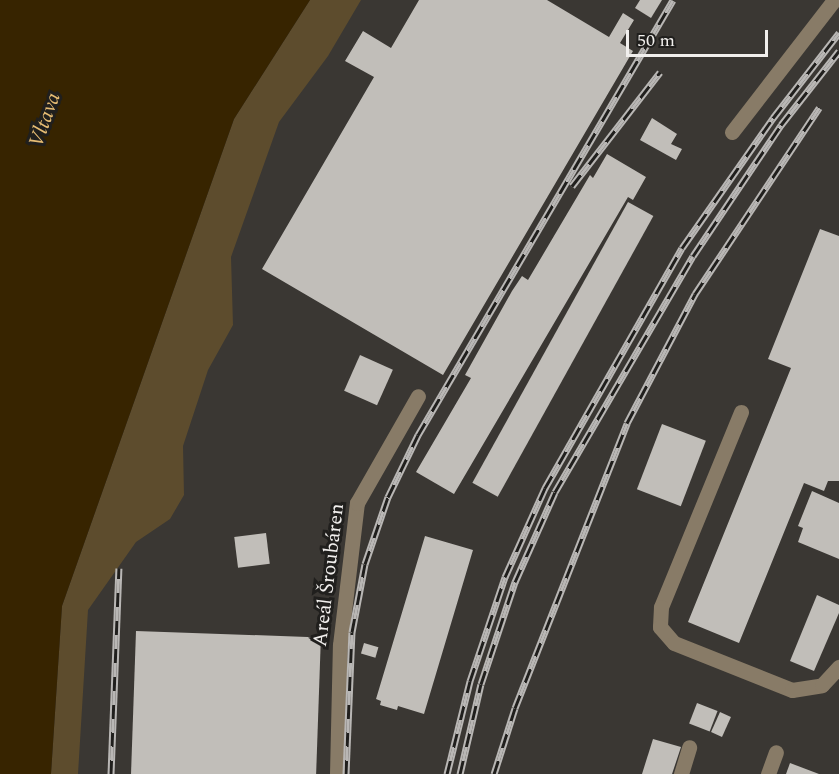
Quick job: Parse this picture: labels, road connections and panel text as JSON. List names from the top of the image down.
{
  "streets": {
    "lane": ["Areál Šroubáren"]
  },
  "water": ["Vltava"],
  "scale_bar": "50 m"
}
